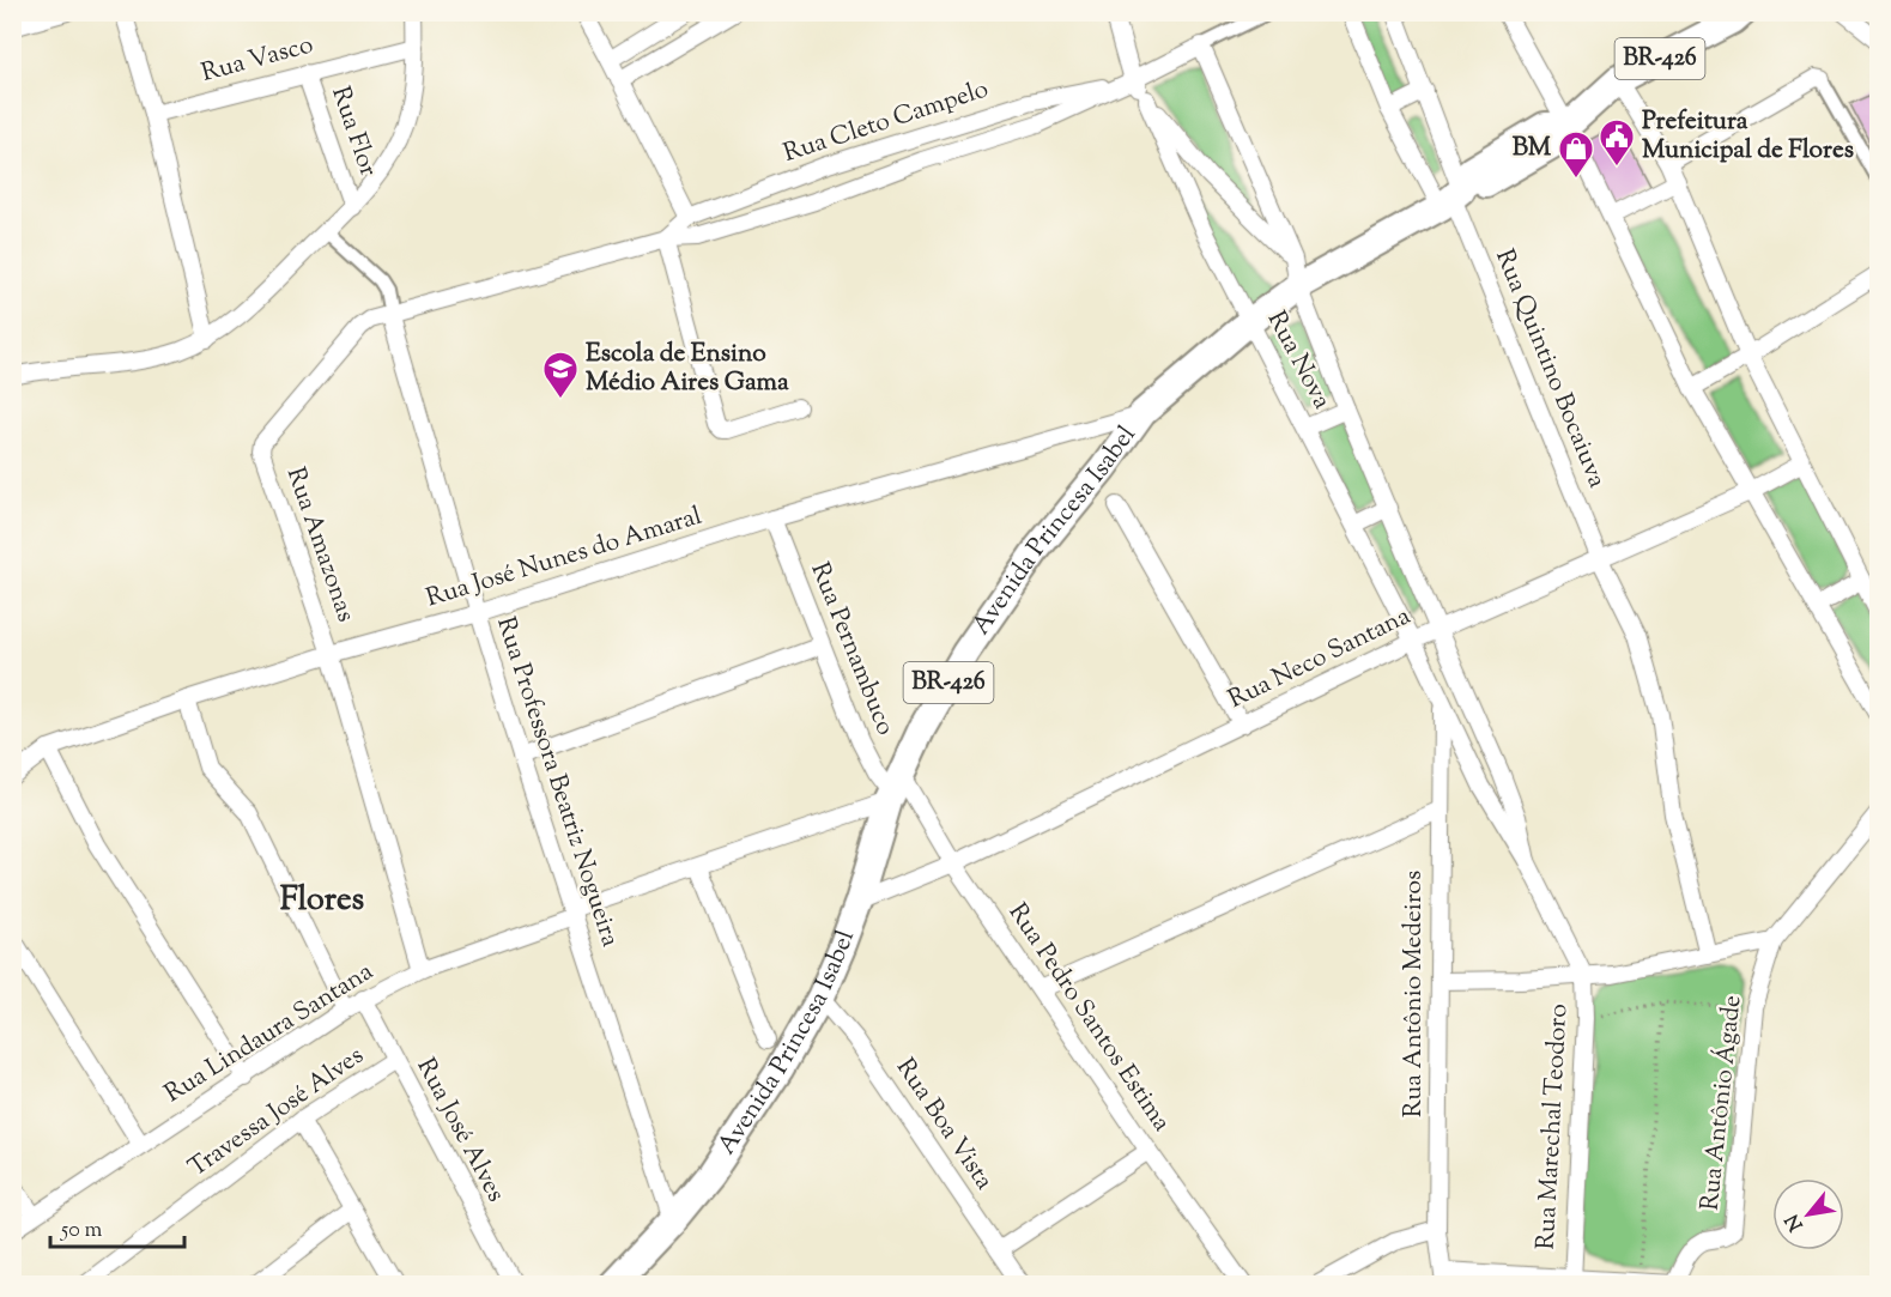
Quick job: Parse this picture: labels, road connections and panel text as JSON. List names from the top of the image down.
{
  "streets": {
    "main road": ["BR-426", "Avenida Princesa Isabel"],
    "street": [
      "Rua Vasco",
      "Rua Cleto Campelo",
      "Rua Flor",
      "Rua Nova",
      "Rua Quintino Bocaiuva",
      "Rua Amazonas",
      "Rua José Nunes do Amaral",
      "Rua Pernambuco",
      "Rua Neco Santana",
      "Rua Professora Beatriz Nogueira",
      "Rua Antônio Medeiros",
      "Rua Pedro Santos Estima",
      "Rua Lindaura Santana",
      "Rua Antônio Ágade",
      "Travessa José Alves",
      "Rua Boa Vista",
      "Rua Marechal Teodoro",
      "Rua José Alves"
    ]
  },
  "crossings": [
    ["Rua Vasco", "Rua Flor"],
    ["Rua Cleto Campelo", "Rua Nova"],
    ["Rua Cleto Campelo", "Rua Amazonas"],
    ["Rua Cleto Campelo", "Rua Professora Beatriz Nogueira"],
    ["Rua Nova", "Avenida Princesa Isabel"],
    ["Rua Nova", "Rua Neco Santana"],
    ["Rua Nova", "Rua Antônio Medeiros"],
    ["Rua Quintino Bocaiuva", "Avenida Princesa Isabel"],
    ["Rua Quintino Bocaiuva", "Rua Neco Santana"],
    ["Avenida Princesa Isabel", "Rua José Nunes do Amaral"],
    ["Avenida Princesa Isabel", "Rua Pernambuco"],
    ["Avenida Princesa Isabel", "Rua Neco Santana"],
    ["Avenida Princesa Isabel", "Rua Professora Beatriz Nogueira"],
    ["Avenida Princesa Isabel", "Rua Pedro Santos Estima"],
    ["Avenida Princesa Isabel", "Rua Lindaura Santana"],
    ["Avenida Princesa Isabel", "Rua Boa Vista"],
    ["Rua Amazonas", "Rua José Nunes do Amaral"],
    ["Rua Amazonas", "Rua Lindaura Santana"],
    ["Rua José Nunes do Amaral", "Rua Pernambuco"],
    ["Rua José Nunes do Amaral", "Rua Professora Beatriz Nogueira"],
    ["Rua Pernambuco", "Rua Pedro Santos Estima"],
    ["Rua Pernambuco", "Rua Lindaura Santana"],
    ["Rua Neco Santana", "Rua Pedro Santos Estima"],
    ["Rua Professora Beatriz Nogueira", "Rua Lindaura Santana"],
    ["Rua Pedro Santos Estima", "Rua Lindaura Santana"],
    ["Rua Lindaura Santana", "Rua José Alves"],
    ["Travessa José Alves", "Rua José Alves"]
  ],
  "districts": ["Flores"],
  "places": {
    "public building": ["Prefeitura Municipal de Flores"],
    "shop": ["BM"],
    "school or university": ["Escola de Ensino Médio Aires Gama"]
  },
  "scale_bar": "50 m",
  "north": "bottom left"
}
